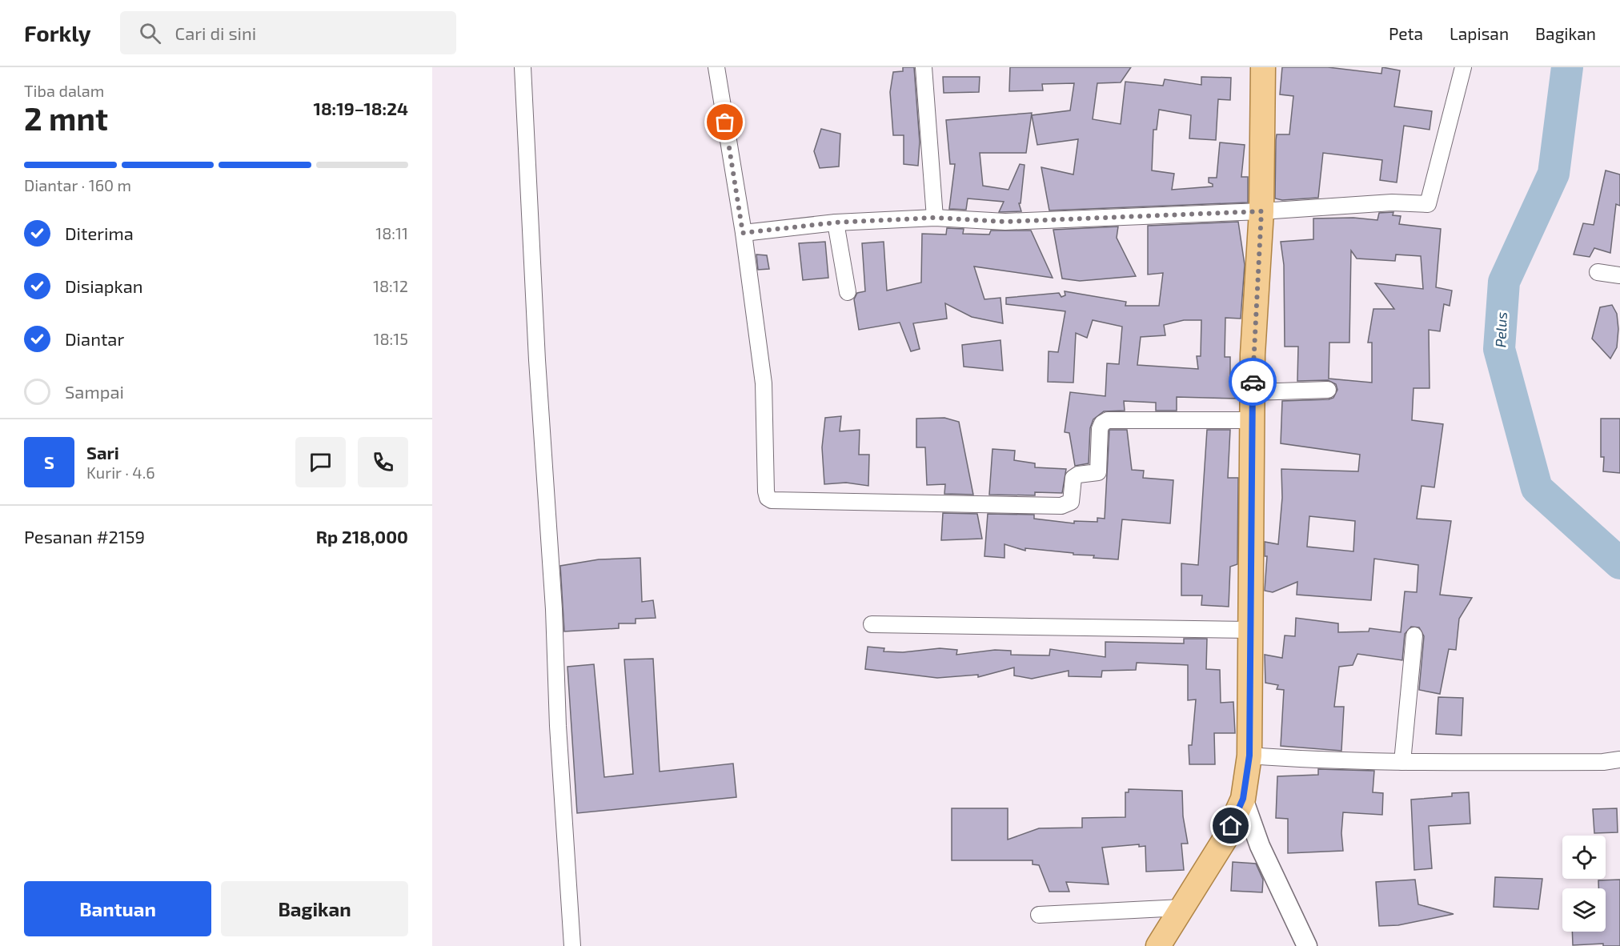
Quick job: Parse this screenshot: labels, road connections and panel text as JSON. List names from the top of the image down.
{
  "water": ["Pelus"],
  "page": {
    "header": "Forkly",
    "search": "Cari di sini",
    "nav": ["Peta", "Lapisan", "Bagikan"],
    "heading": ["2 mnt", "Tiba dalam", "18:19–18:24"],
    "panel": [
      "Sari",
      "Kurir · 4.6",
      "Pesanan #2159",
      "Rp 218,000"
    ],
    "bar": "Diantar · 160 m",
    "list": [
      ["Diterima", "18:11"],
      ["Disiapkan", "18:12"],
      ["Diantar", "18:15"],
      "Sampai"
    ],
    "round": "S",
    "buttons": ["Bantuan", "Bagikan"]
  }
}
